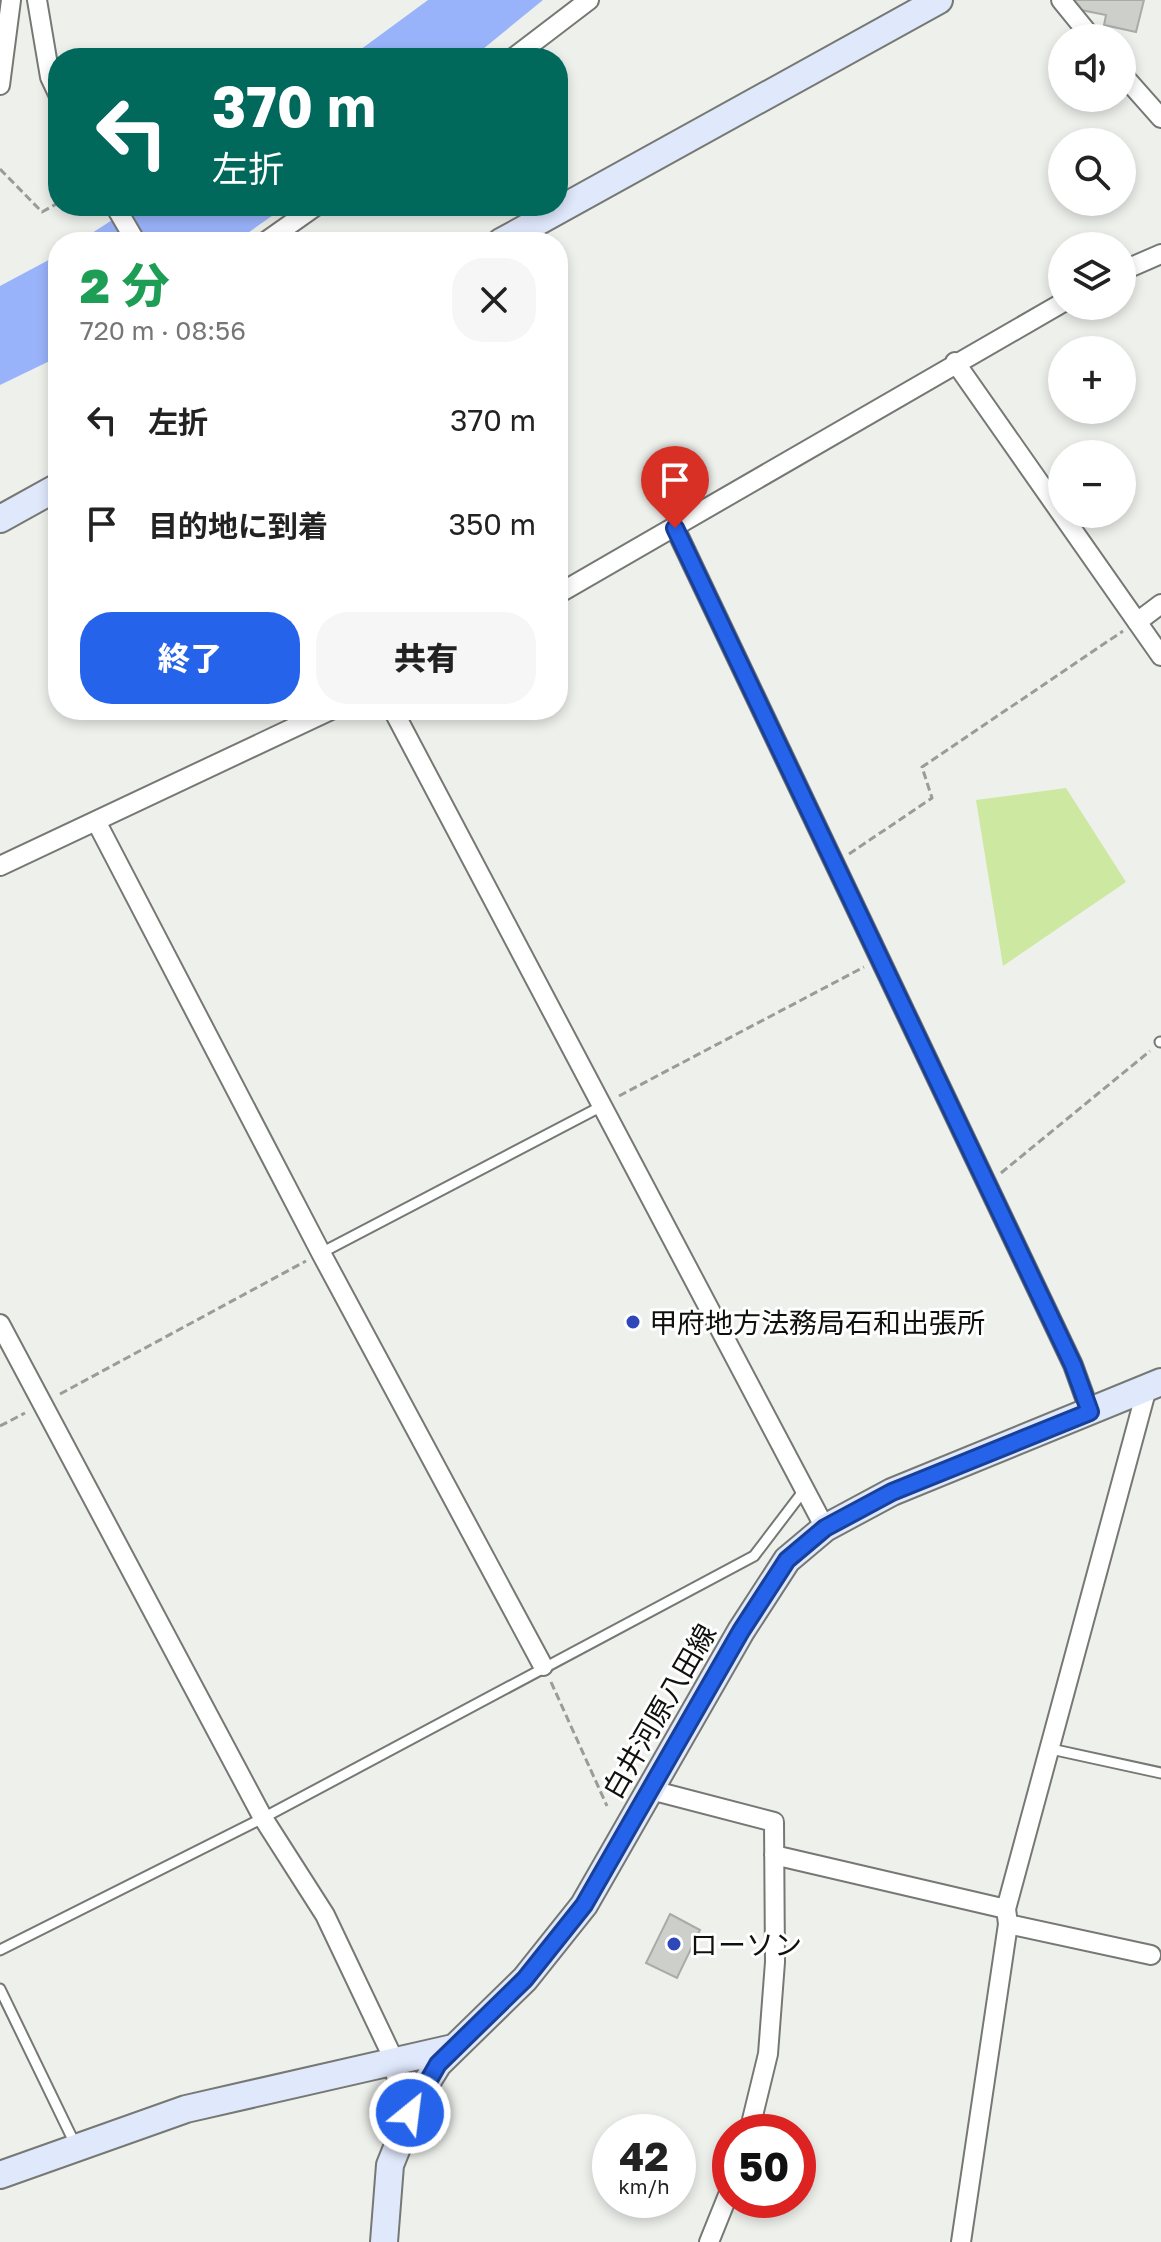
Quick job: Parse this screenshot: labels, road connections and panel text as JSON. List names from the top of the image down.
{
  "streets": {
    "main road": ["白井河原八田線"]
  },
  "places": ["甲府地方法務局石和出張所", "ローソン"],
  "page": {
    "map_buttons": ["+", "−"],
    "turn": ["370 m", "左折"],
    "heading": ["2 分", "720 m · 08:56"],
    "list": [
      {
        "name": "左折",
        "value": "370 m"
      },
      {
        "name": "目的地に到着",
        "value": "350 m"
      }
    ],
    "buttons": ["終了", "共有"],
    "speed": "42 km/h",
    "limit": "50"
  }
}
